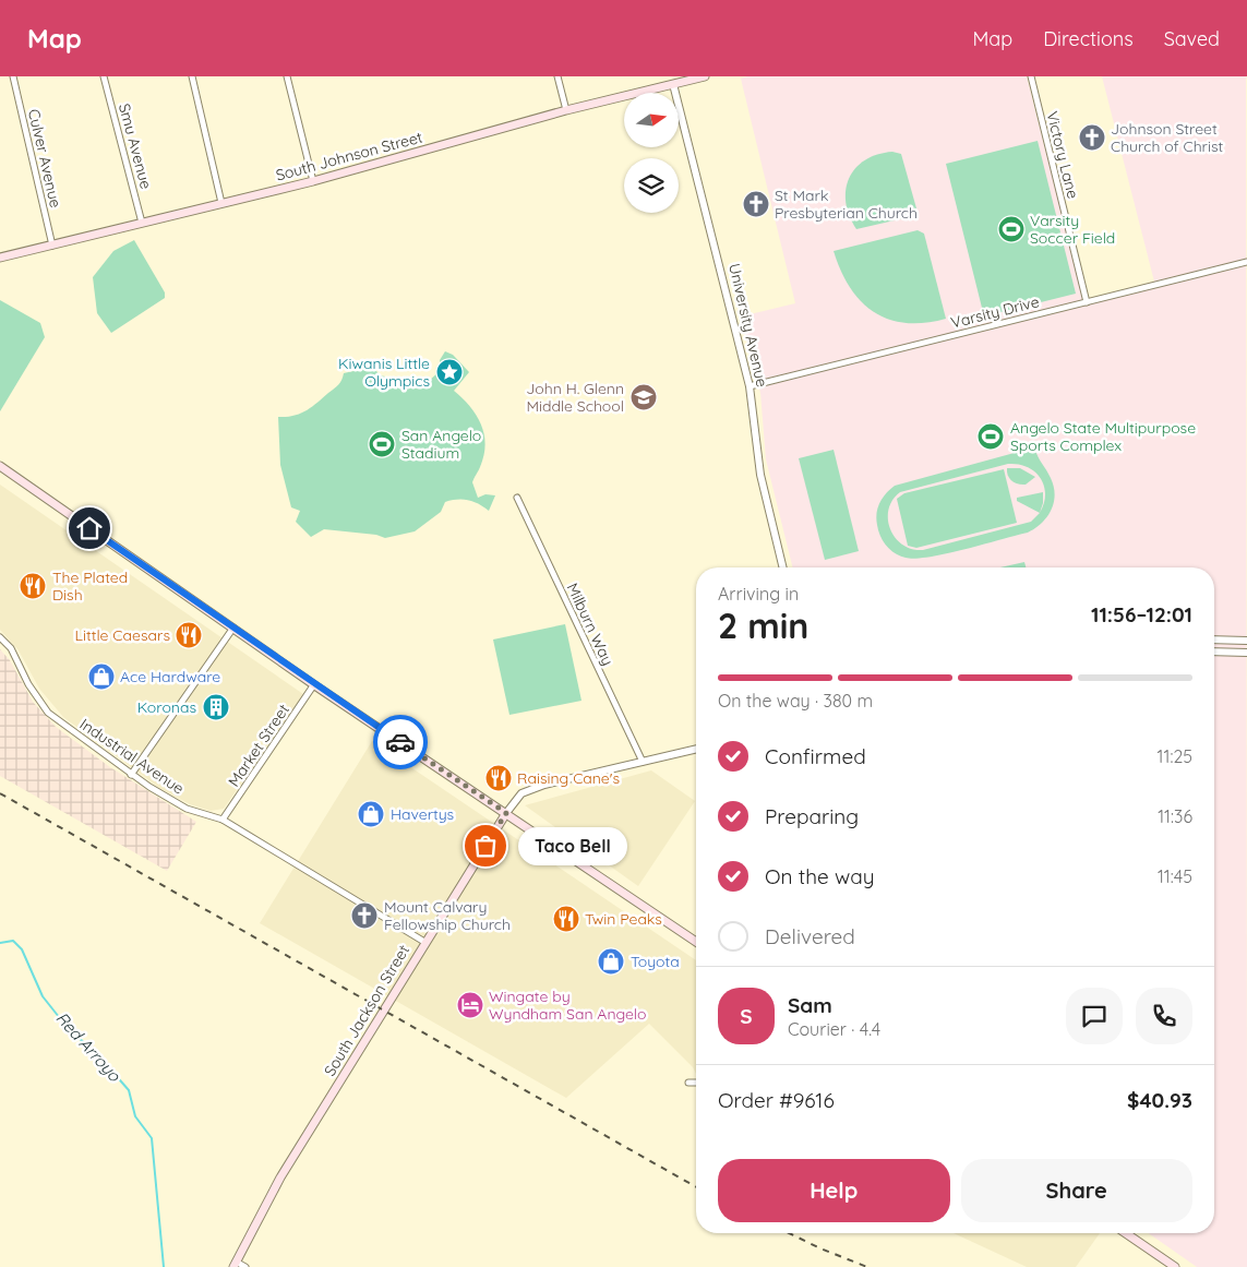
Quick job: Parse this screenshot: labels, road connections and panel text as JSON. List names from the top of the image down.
{
  "streets": {
    "main road": ["South Johnson Street", "South Jackson Street"],
    "street": [
      "Smu Avenue",
      "Victory Lane",
      "Culver Avenue",
      "Varsity Drive",
      "University Avenue",
      "Milburn Way",
      "Market Street",
      "Industrial Avenue"
    ]
  },
  "crossings": [
    ["Smu Avenue", "South Johnson Street"],
    ["Victory Lane", "Varsity Drive"],
    ["South Johnson Street", "Culver Avenue"],
    ["South Johnson Street", "University Avenue"],
    ["Varsity Drive", "University Avenue"],
    ["Milburn Way", "South Jackson Street"],
    ["Market Street", "Industrial Avenue"],
    ["Industrial Avenue", "South Jackson Street"]
  ],
  "water": ["Red Arroyo"],
  "places": {
    "church": ["Johnson Street Church of Christ", "St Mark Presbyterian Church", "Mount Calvary Fellowship Church"],
    "sports": ["Varsity Soccer Field", "Angelo State Multipurpose Sports Complex", "San Angelo Stadium"],
    "place": ["Kiwanis Little Olympics"],
    "school or university": ["John H. Glenn Middle School"],
    "restaurant": [
      "The Plated Dish",
      "Little Caesars",
      "Raising Cane's",
      "Twin Peaks"
    ],
    "shop": ["Ace Hardware", "Havertys", "Toyota"],
    "building": ["Koronas"],
    "other": ["Taco Bell"],
    "hotel": ["Wingate by Wyndham San Angelo"]
  },
  "north": "right",
  "page": {
    "header": "Map",
    "nav": ["Map", "Directions", "Saved"],
    "heading": ["2 min", "Arriving in", "11:56–12:01"],
    "panel": [
      "Sam",
      "Courier · 4.4",
      "Order #9616",
      "$40.93"
    ],
    "bar": "On the way · 380 m",
    "list": [
      ["Confirmed", "11:25"],
      ["Preparing", "11:36"],
      ["On the way", "11:45"],
      "Delivered"
    ],
    "bubble": "Taco Bell",
    "round": "S",
    "buttons": ["Help", "Share"]
  }
}
